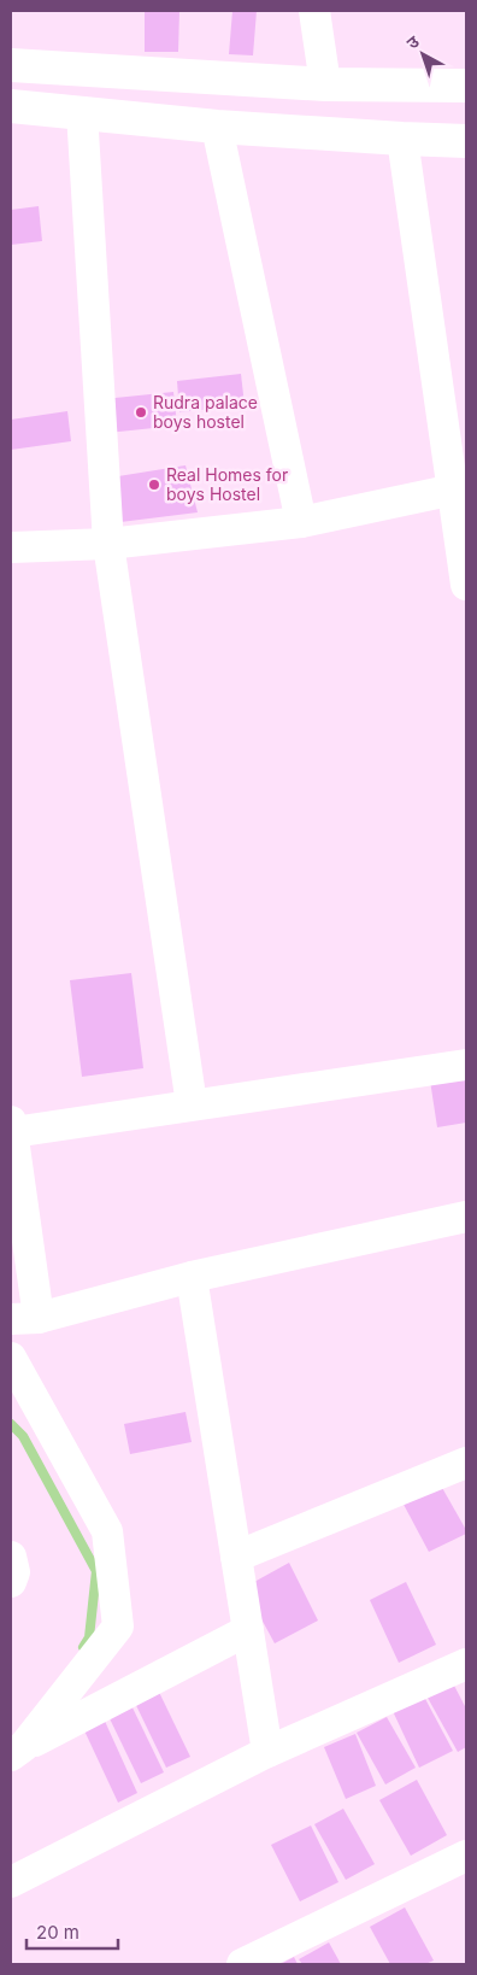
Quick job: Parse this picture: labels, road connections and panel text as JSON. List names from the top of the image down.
{
  "places": ["Rudra palace boys hostel", "Real Homes for boys Hostel"],
  "scale_bar": "20 m",
  "north": "top left"
}
